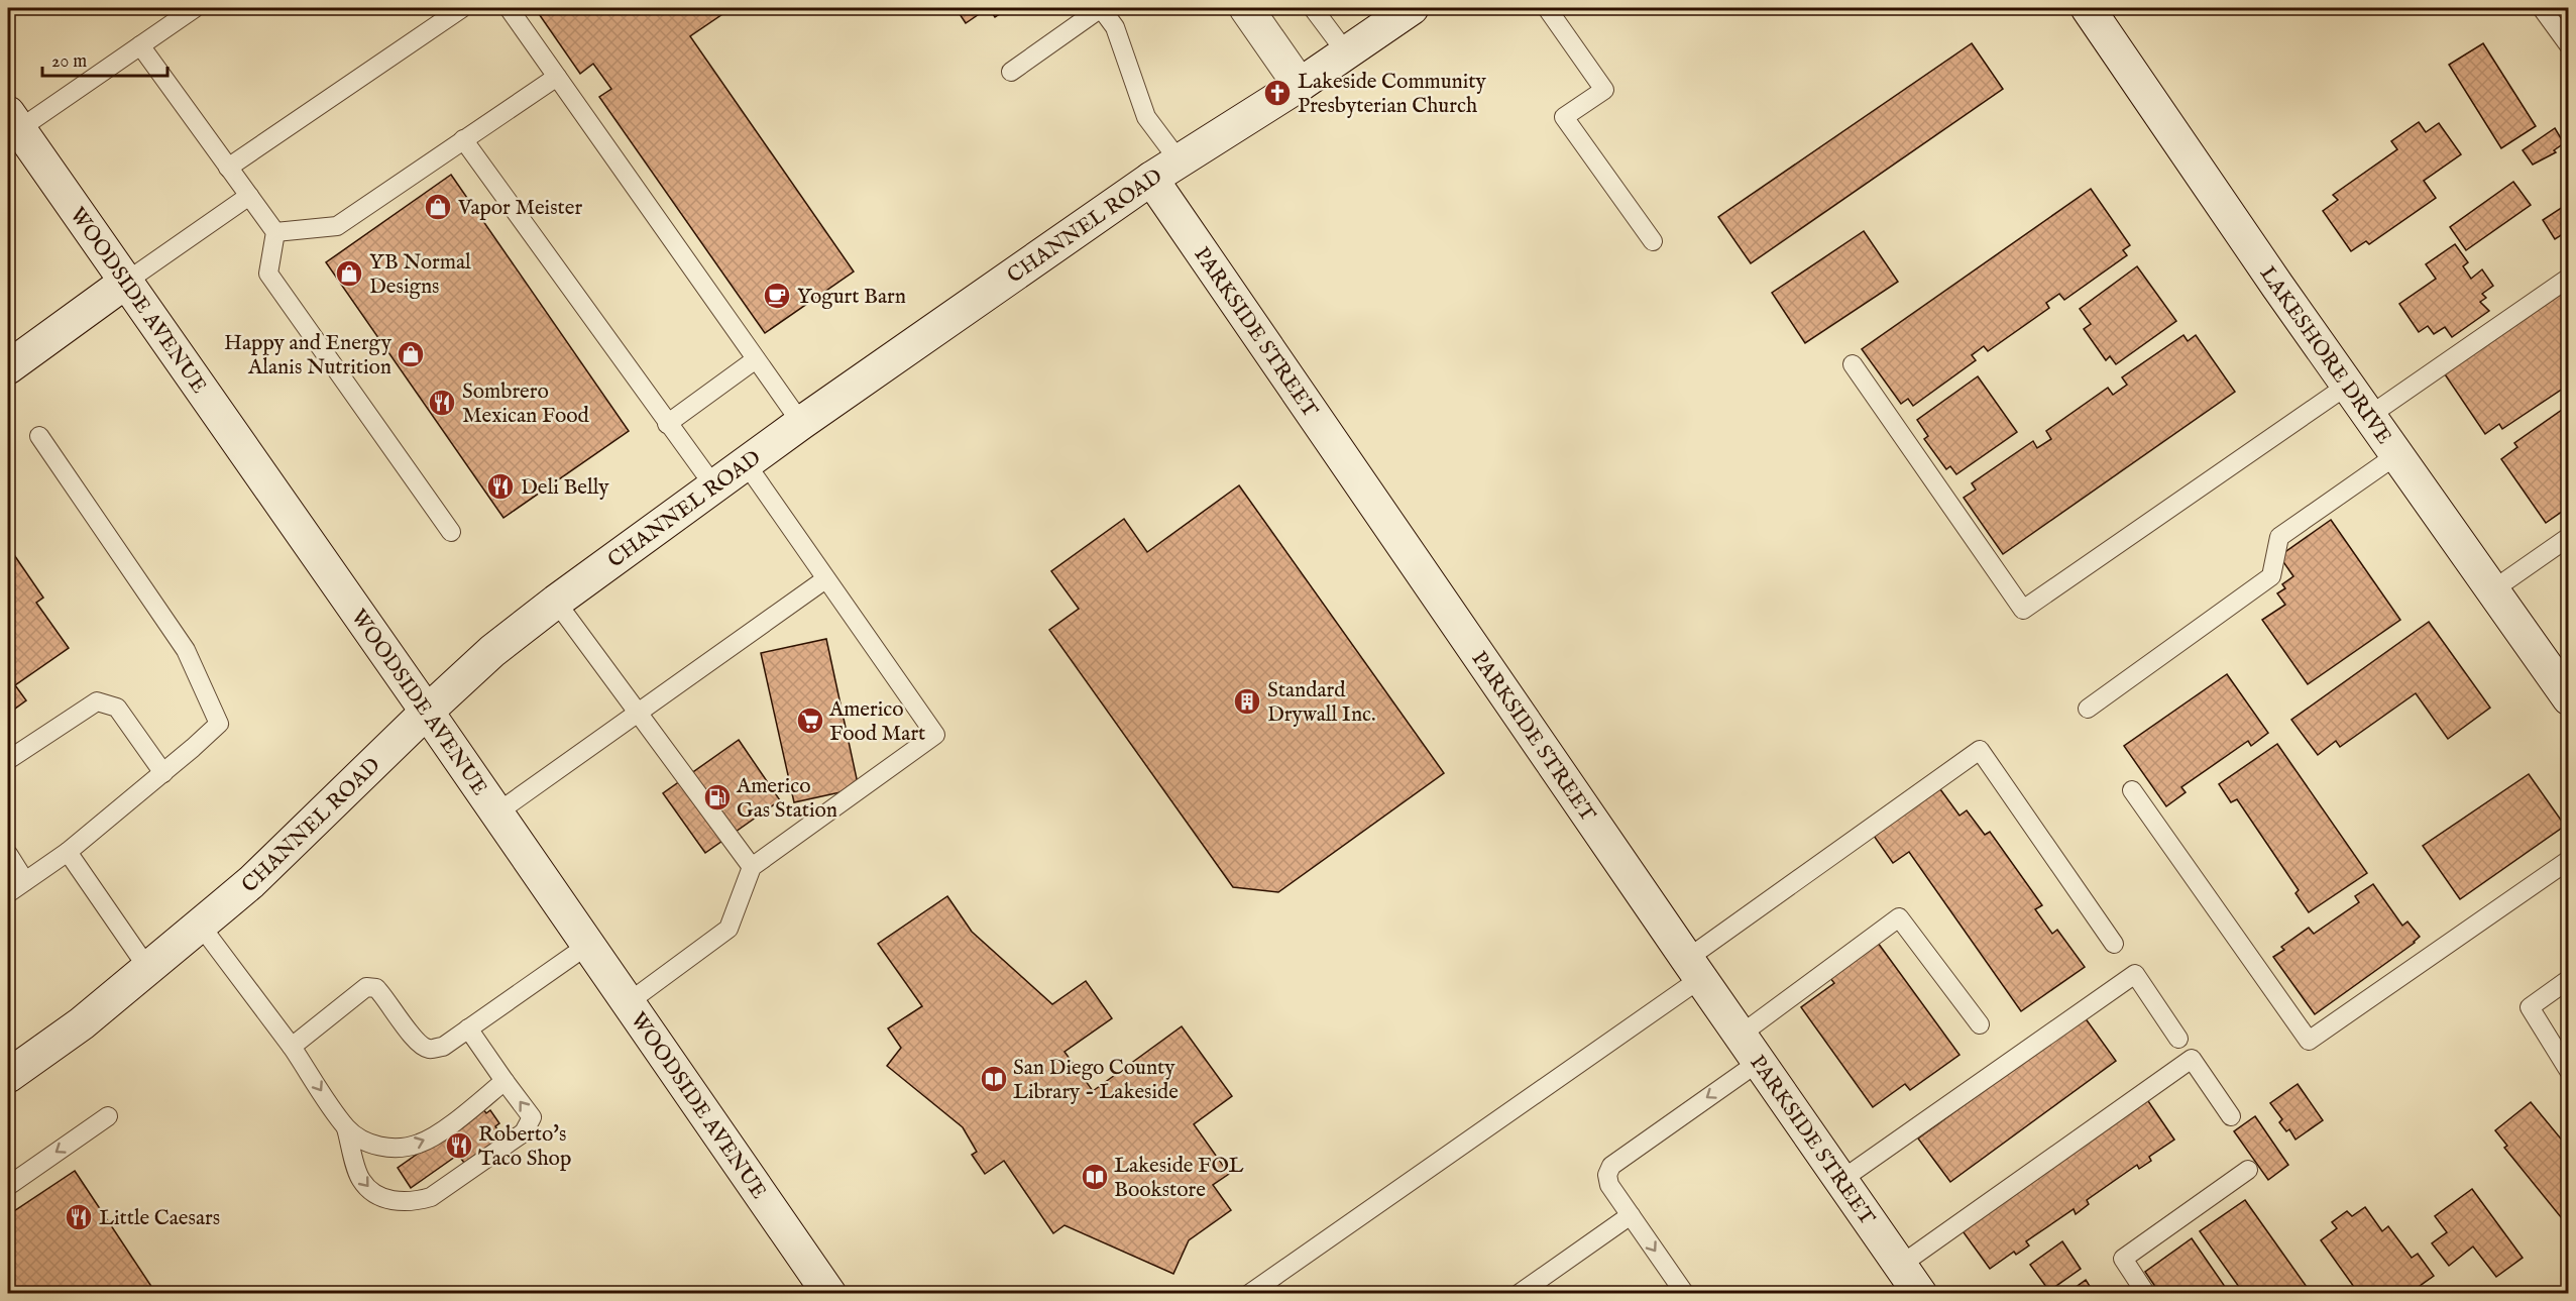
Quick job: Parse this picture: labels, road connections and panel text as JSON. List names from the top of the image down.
{
  "streets": {
    "street": [
      "CHANNEL ROAD",
      "WOODSIDE AVENUE",
      "PARKSIDE STREET",
      "LAKESHORE DRIVE"
    ]
  },
  "crossings": [
    ["CHANNEL ROAD", "WOODSIDE AVENUE"],
    ["CHANNEL ROAD", "PARKSIDE STREET"]
  ],
  "places": {
    "church": ["Lakeside Community Presbyterian Church"],
    "shop": ["Vapor Meister", "YB Normal Designs", "Happy and Energy Alanis Nutrition"],
    "cafe": ["Yogurt Barn"],
    "restaurant": [
      "Sombrero Mexican Food",
      "Deli Belly",
      "Roberto's Taco Shop",
      "Little Caesars"
    ],
    "building": ["Standard Drywall Inc."],
    "supermarket": ["Americo Food Mart"],
    "fuel station": ["Americo Gas Station"],
    "library": ["San Diego County Library - Lakeside", "Lakeside FOL Bookstore"]
  },
  "scale_bar": "20 m"
}
